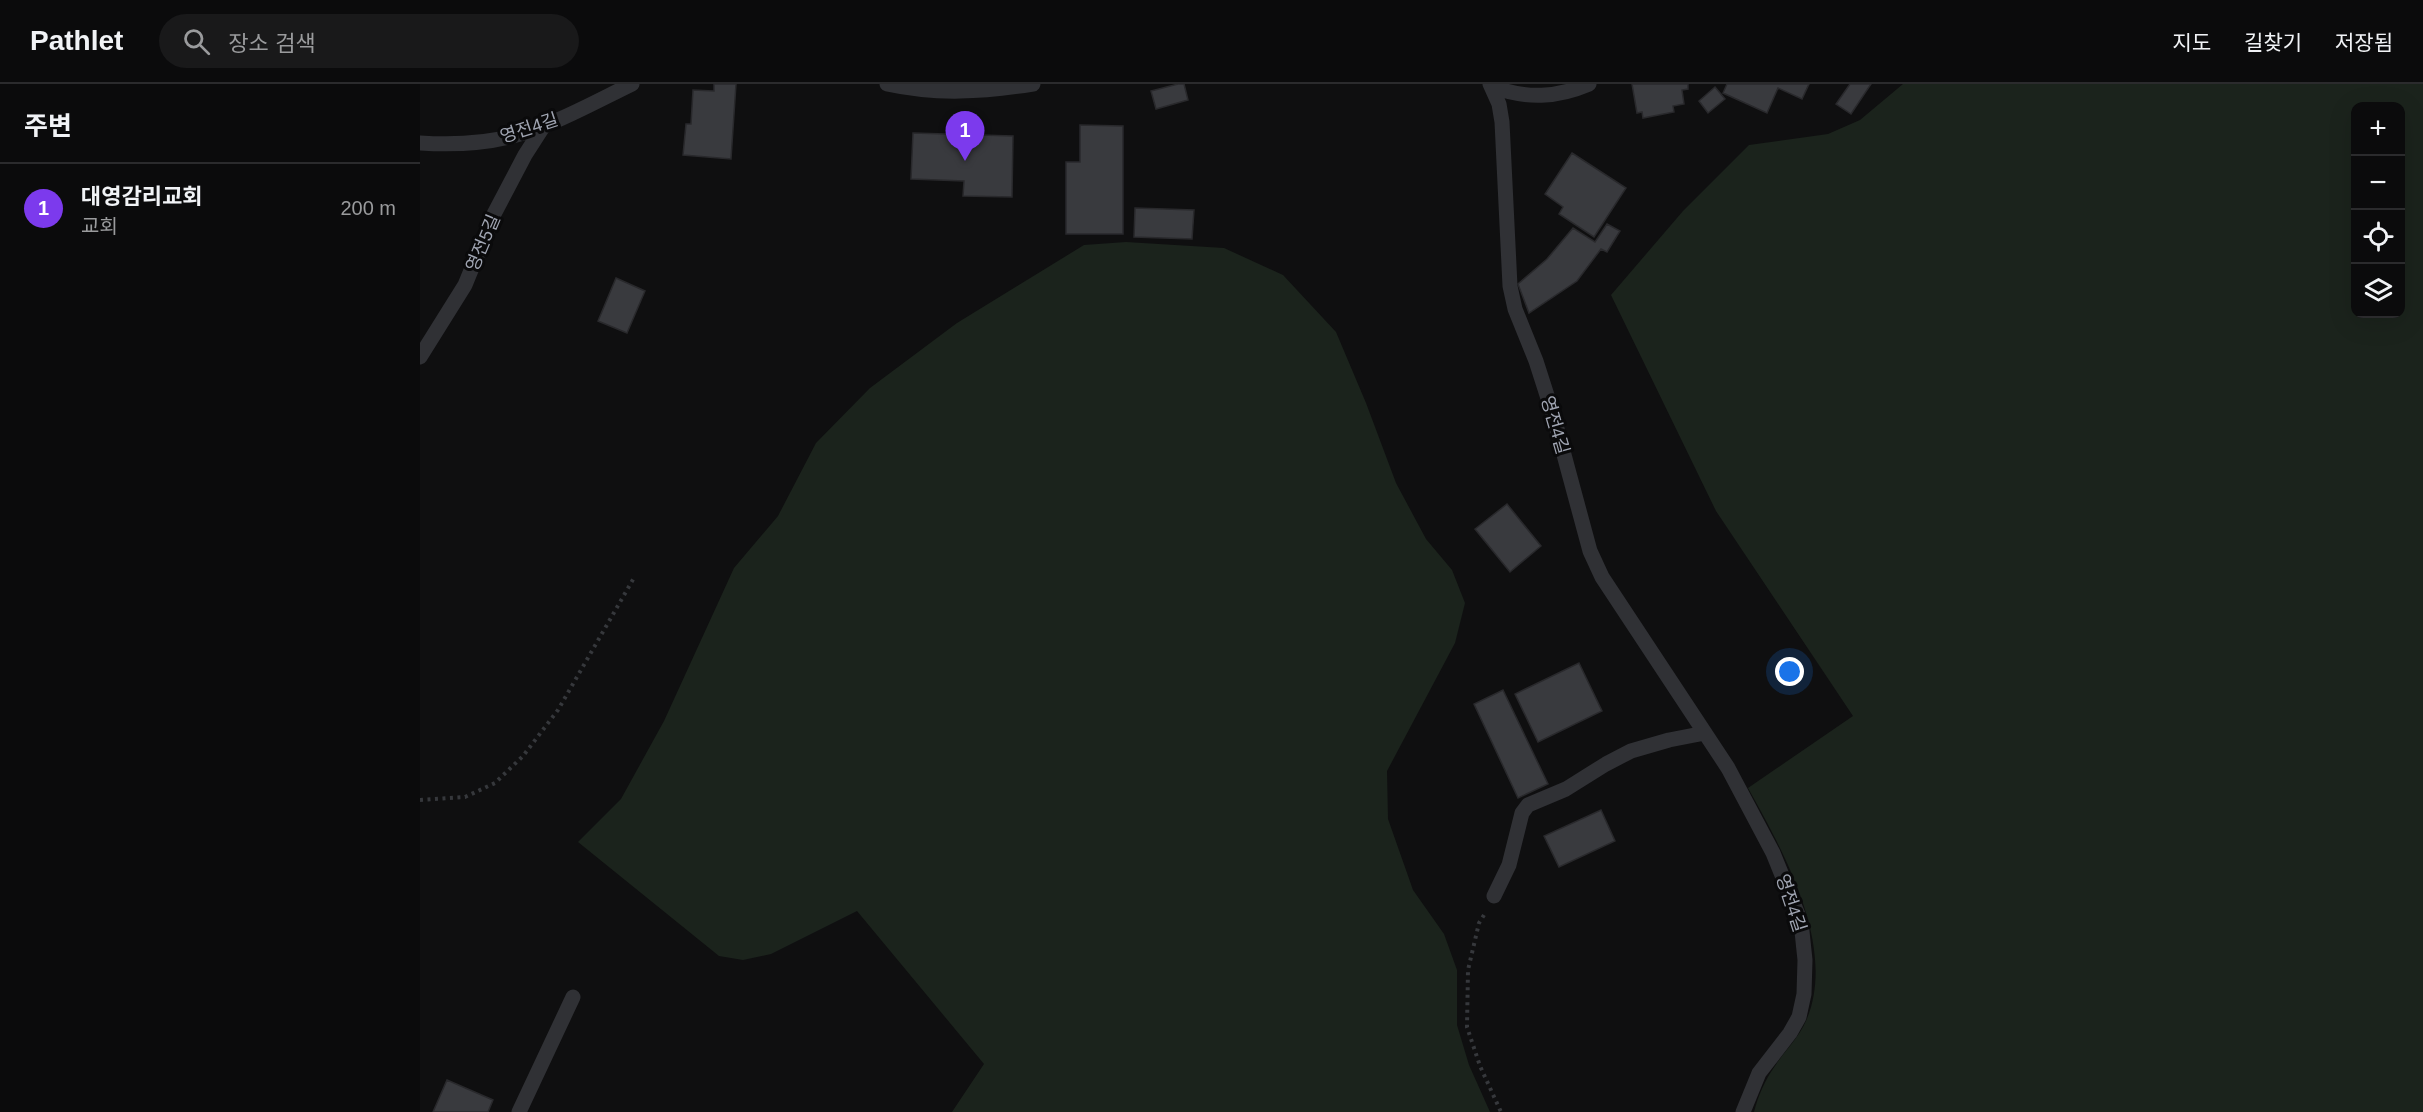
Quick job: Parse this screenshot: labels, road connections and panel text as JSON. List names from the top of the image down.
{
  "streets": {
    "lane": ["영전4길", "영전5길"]
  },
  "crossings": [
    ["영전4길", "영전5길"]
  ],
  "page": {
    "header": "Pathlet",
    "search": "장소 검색",
    "nav": ["지도", "길찾기", "저장됨"],
    "heading": "주변",
    "map_buttons": ["+", "−"],
    "pins": "1",
    "list": [
      {
        "mark": "1",
        "name": "대영감리교회",
        "note": "교회",
        "value": "200 m"
      }
    ]
  }
}
